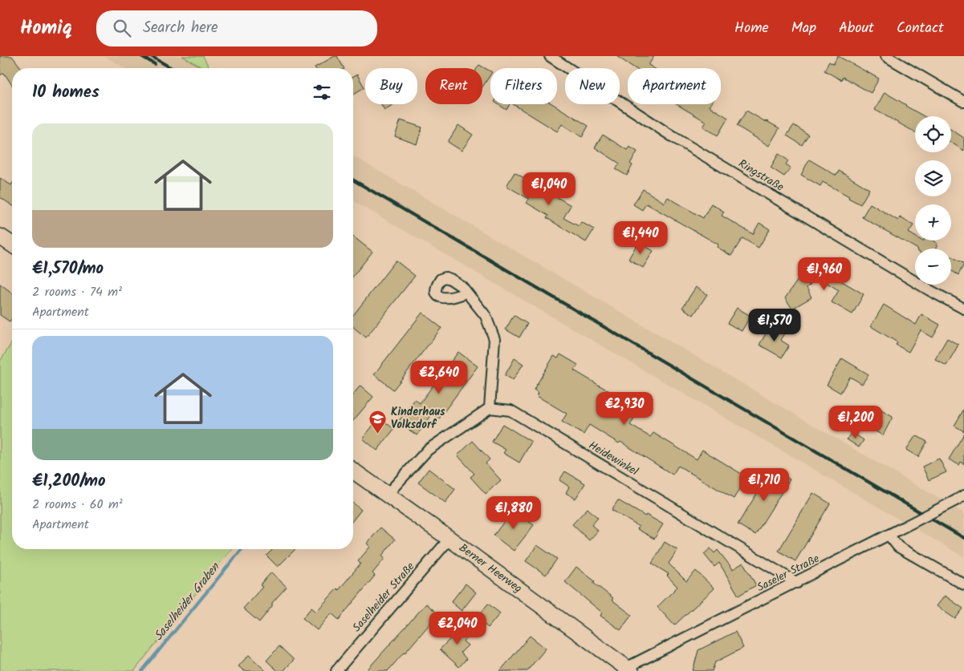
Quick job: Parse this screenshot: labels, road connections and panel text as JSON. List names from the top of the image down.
{
  "streets": {
    "main road": ["Berner Heerweg"],
    "street": [
      "Ringstraße",
      "Heidewinkel",
      "Saseler Straße",
      "Saselheider Straße"
    ]
  },
  "crossings": [
    ["Heidewinkel", "Saseler Straße"],
    ["Berner Heerweg", "Saseler Straße"],
    ["Berner Heerweg", "Saselheider Straße"]
  ],
  "water": ["Saselheider Graben"],
  "places": {
    "school or university": ["Kinderhaus Volksdorf"]
  },
  "page": {
    "header": "Homiq",
    "search": "Search here",
    "nav": [
      "Home",
      "Map",
      "About",
      "Contact"
    ],
    "chip": [
      "Buy",
      "Rent",
      "Filters",
      "New",
      "Apartment"
    ],
    "heading": "10 homes",
    "map_buttons": ["+", "−"],
    "list": [
      {
        "name": "€1,570/mo",
        "note": "2 rooms · 74 m² · Apartment"
      },
      {
        "name": "€1,200/mo",
        "note": "2 rooms · 60 m² · Apartment"
      }
    ],
    "price": [
      "€1,040",
      "€1,440",
      "€1,960",
      "€1,570",
      "€2,640",
      "€2,930",
      "€1,200",
      "€1,710",
      "€1,880",
      "€2,040"
    ]
  }
}
